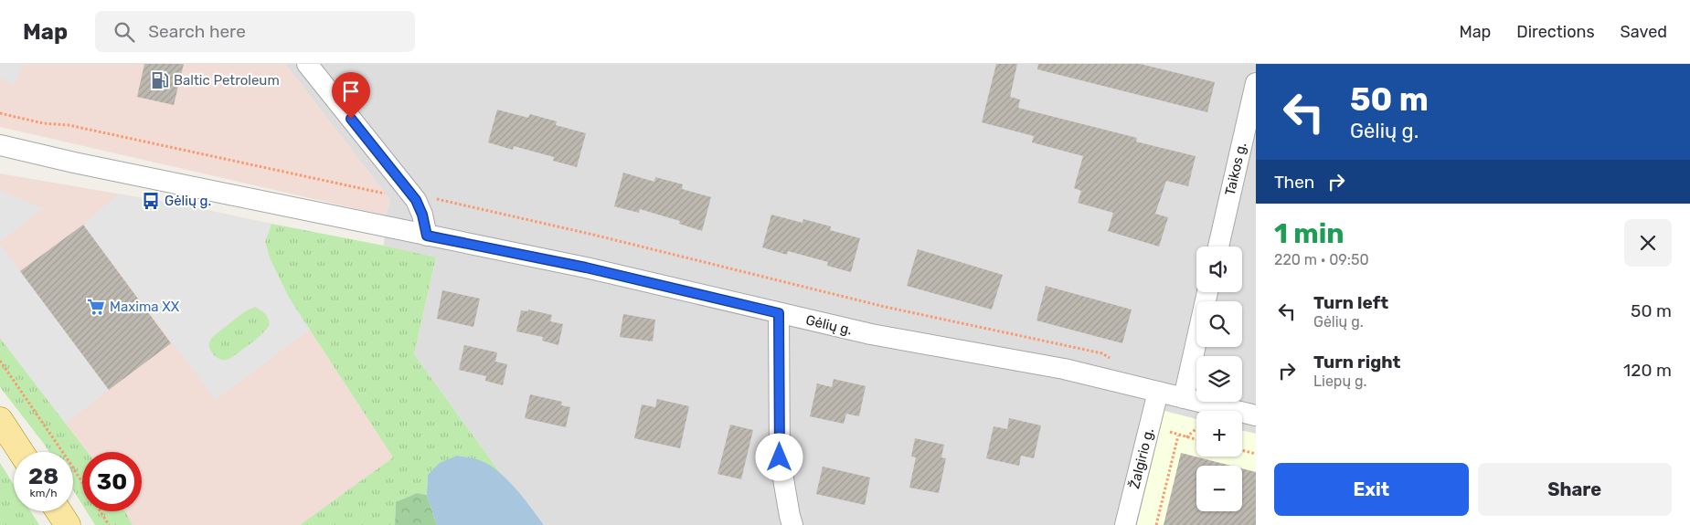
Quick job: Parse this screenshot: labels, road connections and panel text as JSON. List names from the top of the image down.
{
  "streets": {
    "street": ["Taikos g.", "Gėlių g.", "Žalgirio g."]
  },
  "crossings": [
    ["Gėlių g.", "Žalgirio g."]
  ],
  "places": {
    "fuel station": ["Baltic Petroleum"],
    "bus stop": ["Gėlių g."],
    "supermarket": ["Maxima XX"]
  },
  "page": {
    "header": "Map",
    "search": "Search here",
    "nav": ["Map", "Directions", "Saved"],
    "turn": ["50 m", "Gėlių g."],
    "then": "Then",
    "heading": ["1 min", "220 m · 09:50"],
    "map_buttons": ["+", "−"],
    "list": [
      {
        "name": "Turn left",
        "note": "Gėlių g.",
        "value": "50 m"
      },
      {
        "name": "Turn right",
        "note": "Liepų g.",
        "value": "120 m"
      }
    ],
    "speed": "28 km/h",
    "limit": "30",
    "buttons": ["Exit", "Share"]
  }
}
